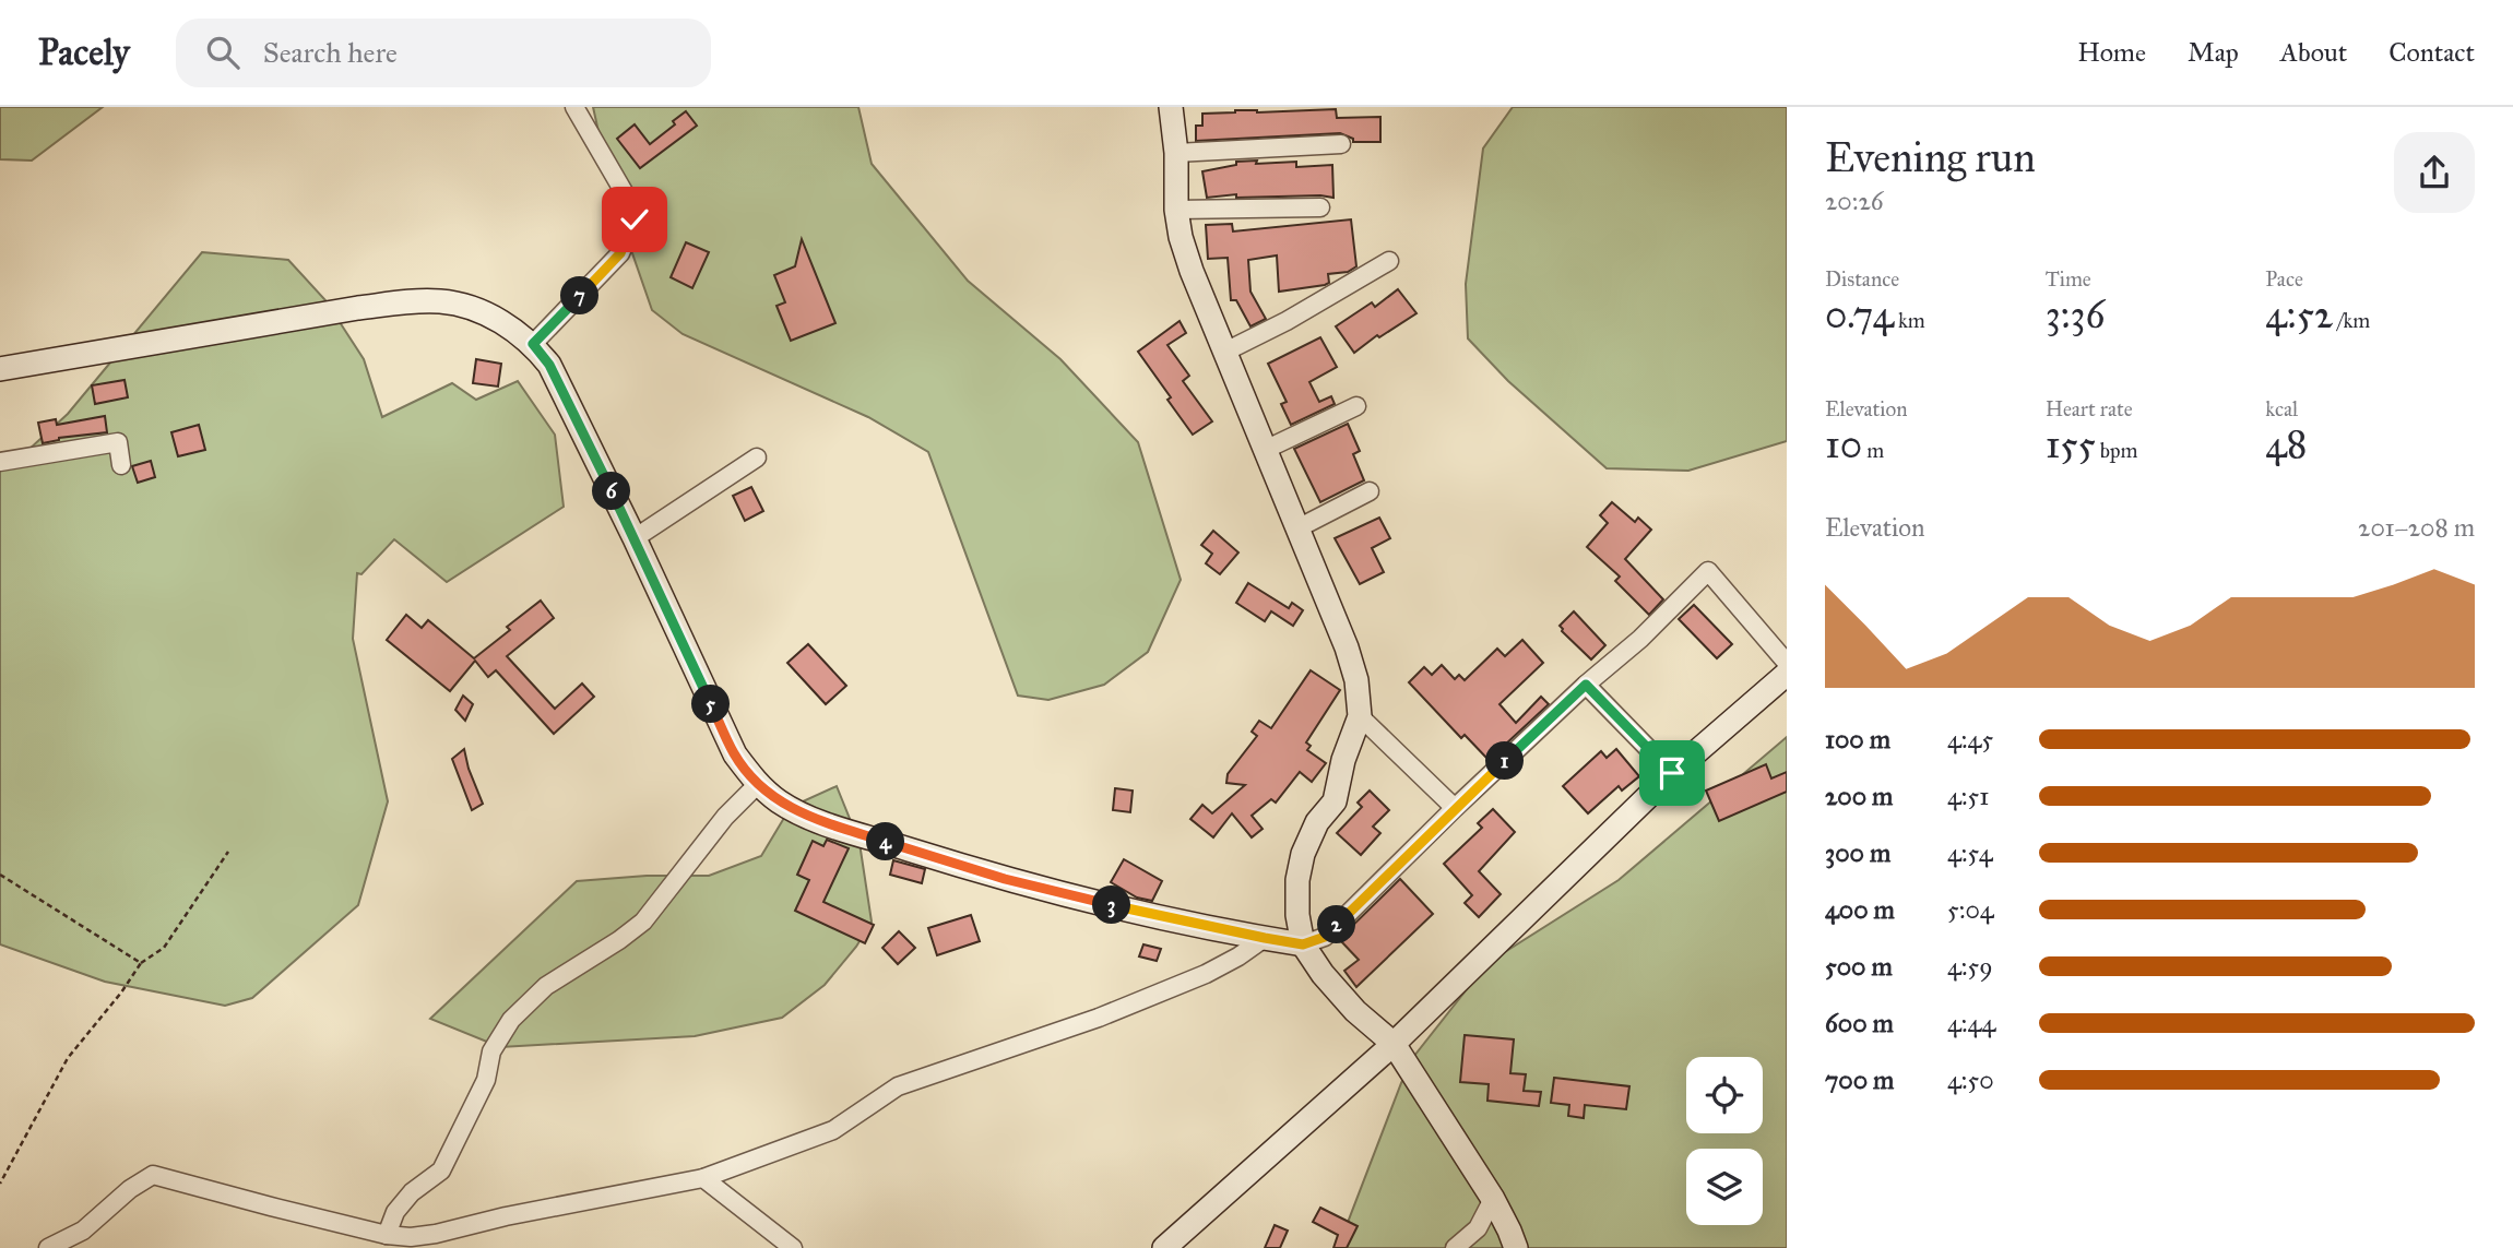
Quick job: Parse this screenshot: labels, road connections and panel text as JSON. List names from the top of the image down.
{
  "page": {
    "header": "Pacely",
    "search": "Search here",
    "nav": [
      "Home",
      "Map",
      "About",
      "Contact"
    ],
    "heading": ["Evening run", "20:26"],
    "stats": [
      ["Distance", "0.74 km"],
      ["Time", "3:36"],
      ["Pace", "4:52 /km"],
      ["Elevation", "10 m"],
      ["Heart rate", "155 bpm"],
      ["kcal", "48"]
    ],
    "pins": [
      "7",
      "6",
      "5",
      "1",
      "4",
      "3",
      "2"
    ],
    "chart": ["Elevation", "201–208 m"],
    "list": [
      {
        "name": "100 m",
        "note": "4:45"
      },
      {
        "name": "200 m",
        "note": "4:51"
      },
      {
        "name": "300 m",
        "note": "4:54"
      },
      {
        "name": "400 m",
        "note": "5:04"
      },
      {
        "name": "500 m",
        "note": "4:59"
      },
      {
        "name": "600 m",
        "note": "4:44"
      },
      {
        "name": "700 m",
        "note": "4:50"
      }
    ]
  }
}
